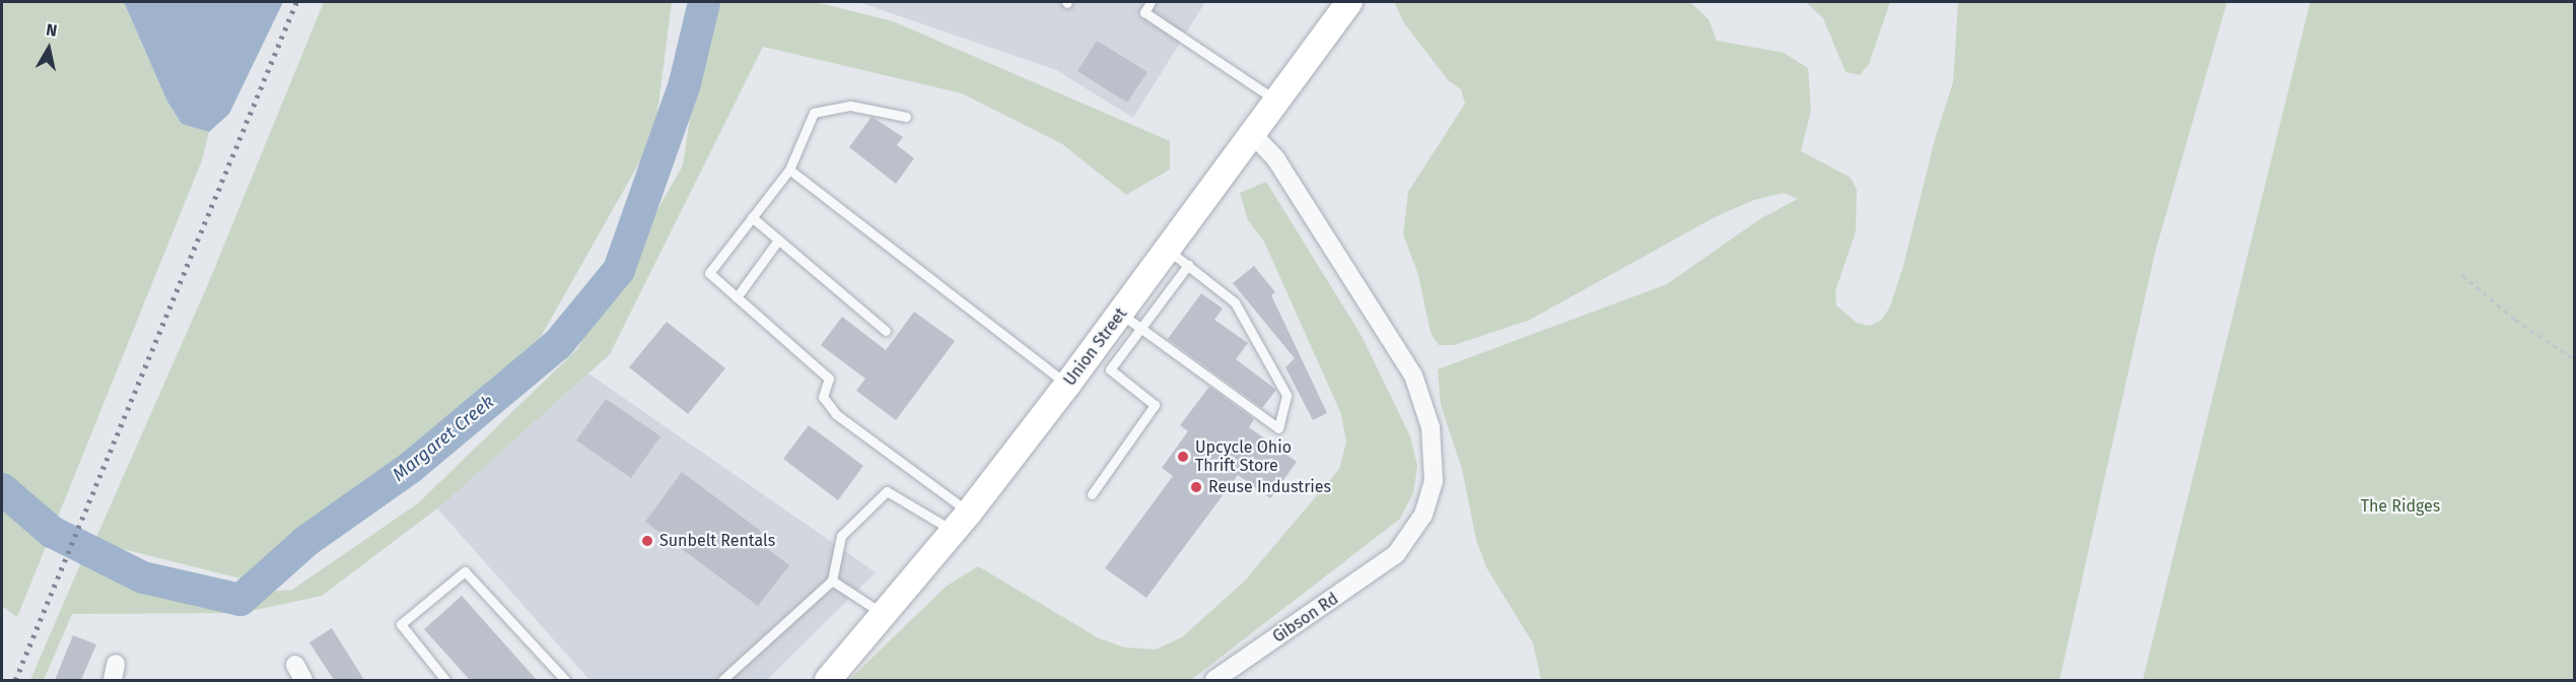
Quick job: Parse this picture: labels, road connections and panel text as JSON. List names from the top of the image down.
{
  "streets": {
    "main road": ["Union Street"],
    "street": ["Gibson Rd"]
  },
  "crossings": [
    ["Union Street", "Gibson Rd"]
  ],
  "water": ["Margaret Creek"],
  "parks": ["The Ridges"],
  "places": ["Upcycle Ohio Thrift Store", "Reuse Industries", "Sunbelt Rentals"],
  "north": "top"
}
